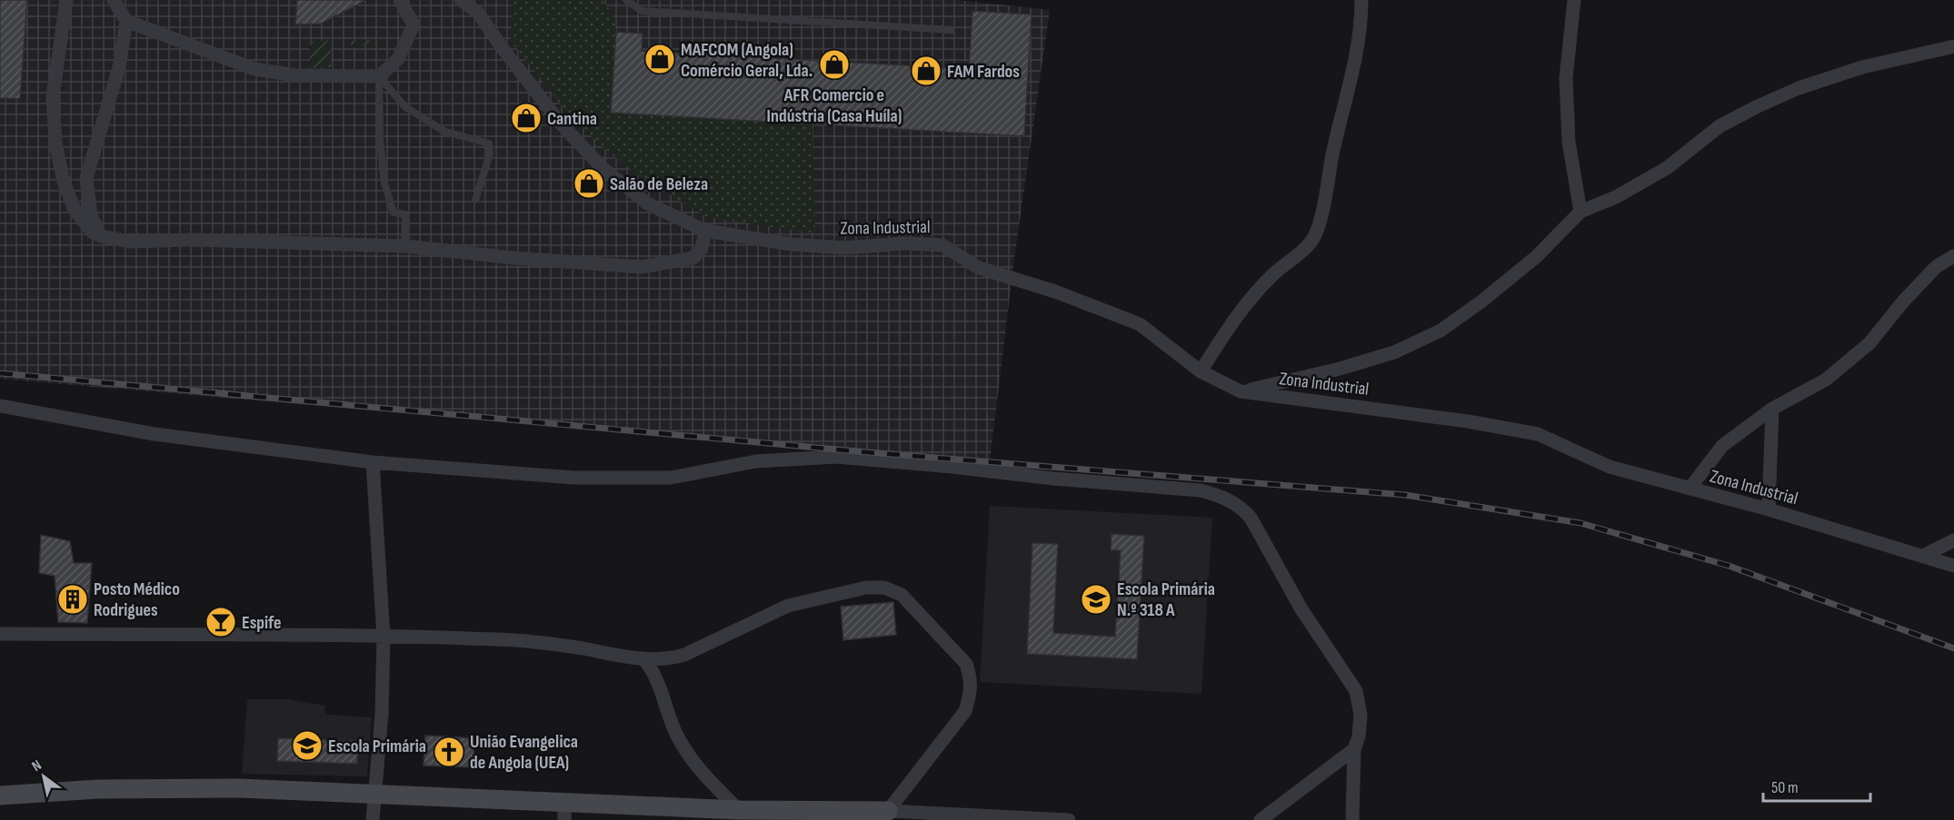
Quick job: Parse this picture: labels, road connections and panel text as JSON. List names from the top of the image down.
{
  "streets": {
    "street": ["Zona Industrial"]
  },
  "places": {
    "shop": [
      "MAFCOM (Angola) Comércio Geral, Lda.",
      "AFR Comercio e Indústria (Casa Huíla)",
      "FAM Fardos",
      "Cantina",
      "Salão de Beleza"
    ],
    "building": ["Posto Médico Rodrigues"],
    "school or university": ["Escola Primária N.º 318 A", "Escola Primária"],
    "bar": ["Espife"],
    "church": ["União Evangelica de Angola (UEA)"]
  },
  "scale_bar": "50 m",
  "north": "top left"
}
